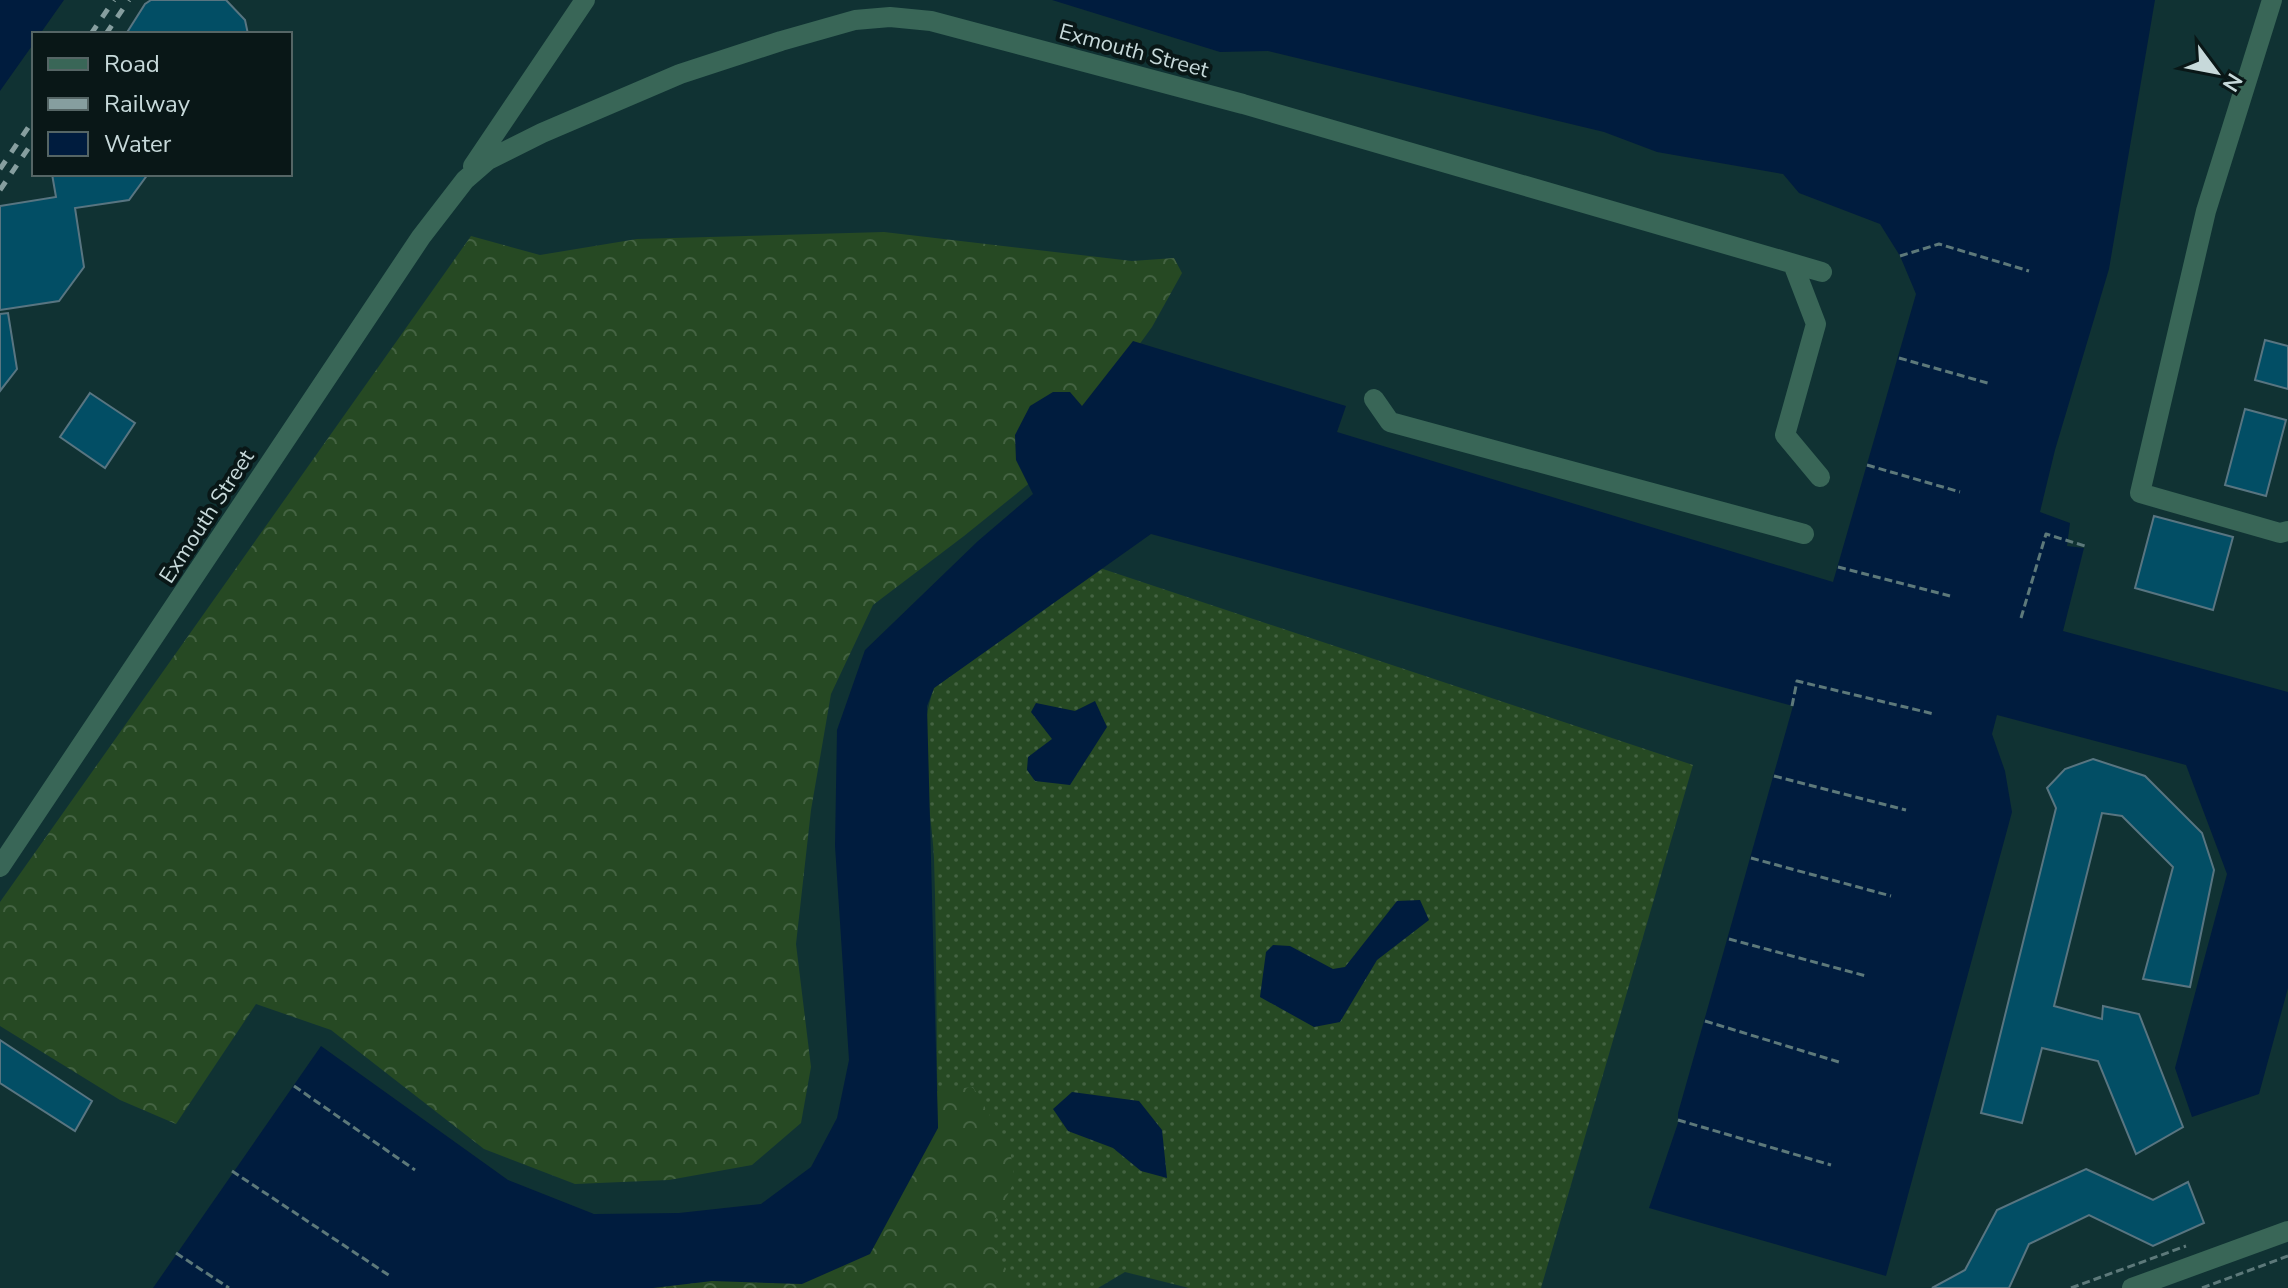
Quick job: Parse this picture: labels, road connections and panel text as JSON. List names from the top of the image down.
{
  "streets": {
    "street": ["Exmouth Street"]
  },
  "legend": ["Road", "Railway", "Water"],
  "north": "bottom right"
}
